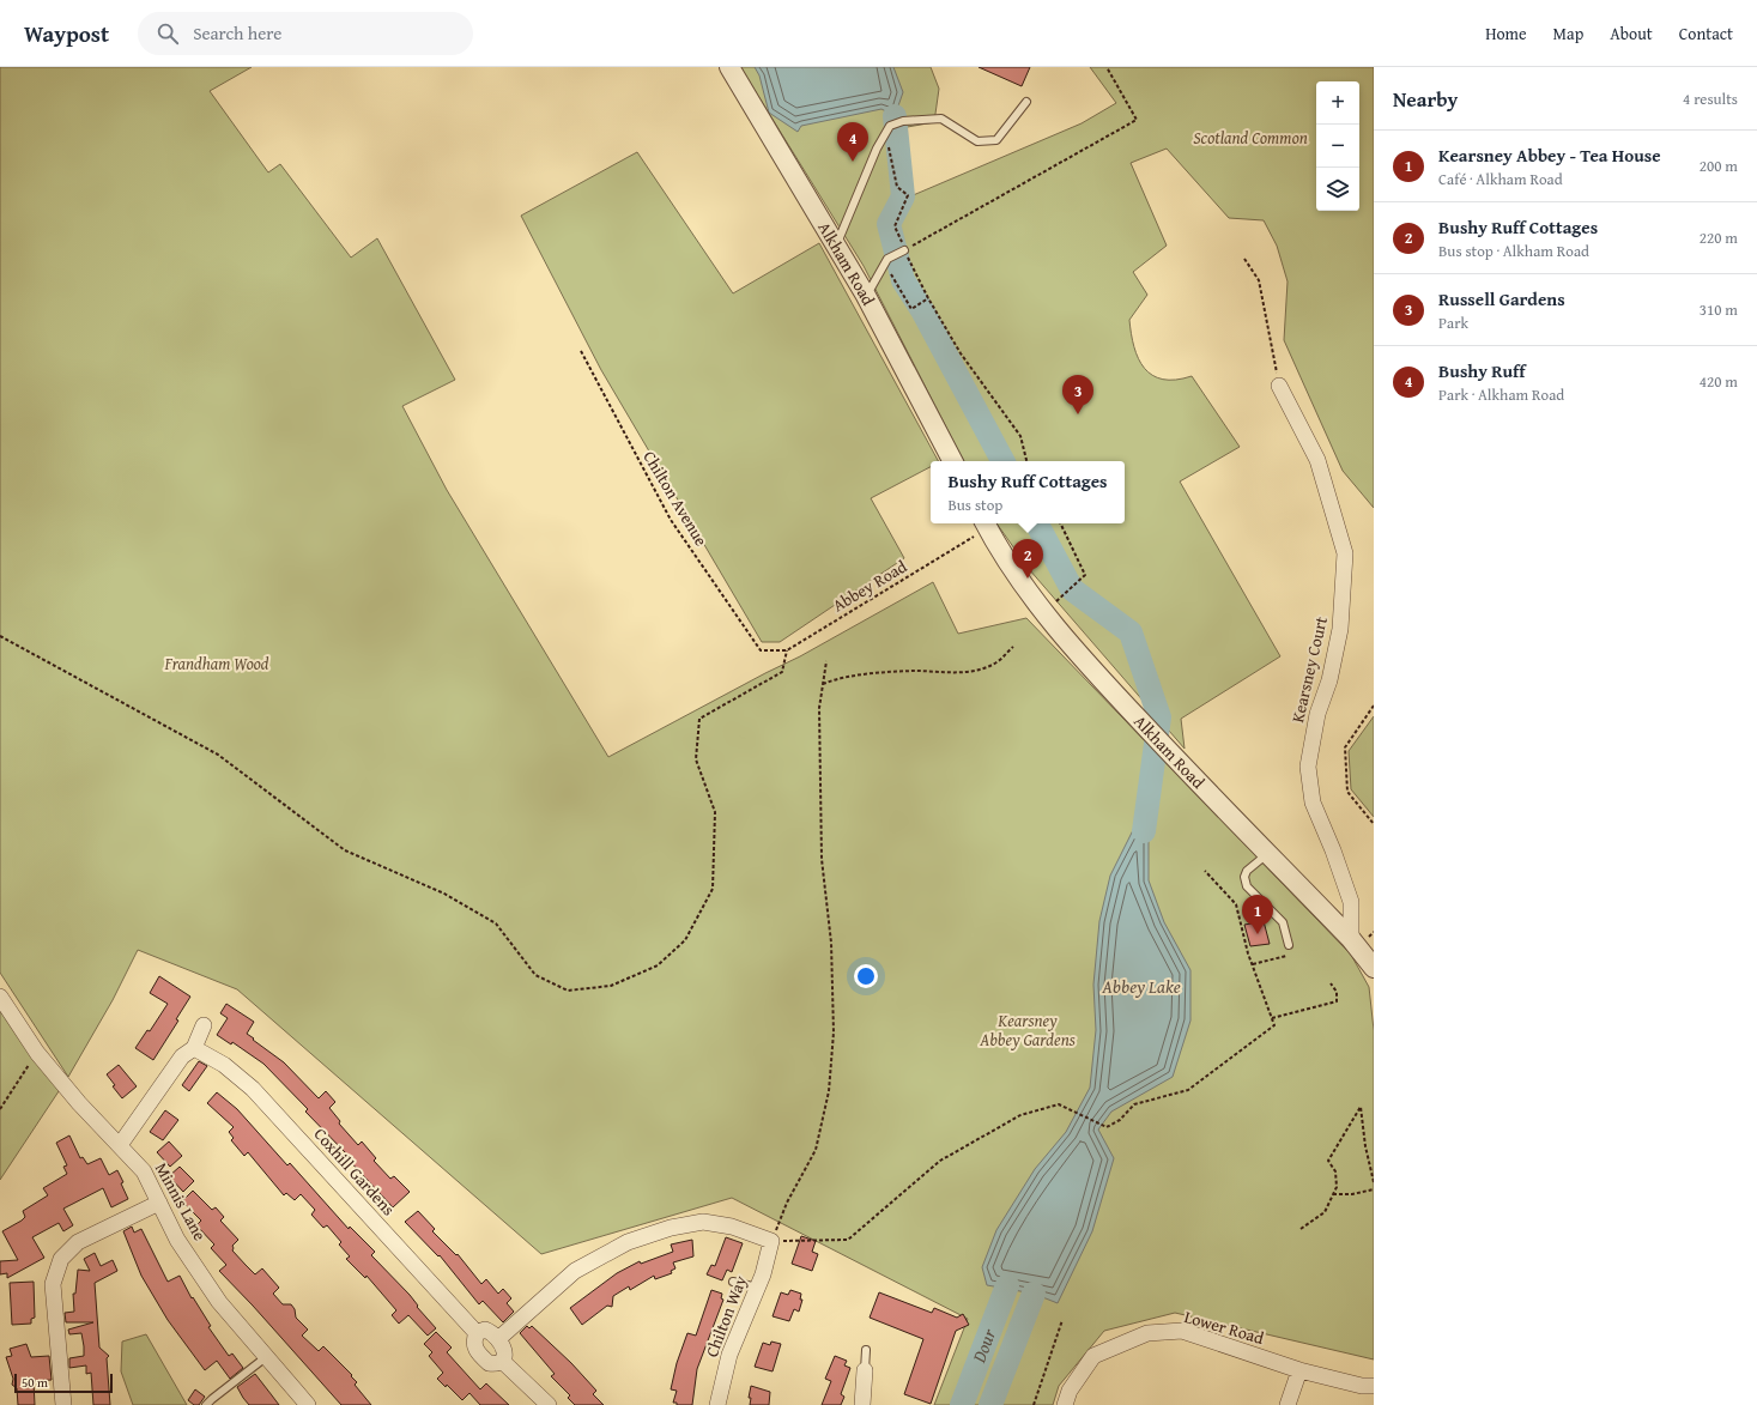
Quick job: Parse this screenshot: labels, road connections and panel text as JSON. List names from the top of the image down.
{
  "streets": {
    "street": [
      "Alkham Road",
      "Kearsney Court",
      "Coxhill Gardens",
      "Minnis Lane",
      "Chilton Way",
      "Lower Road"
    ],
    "path": ["Chilton Avenue", "Abbey Road"]
  },
  "crossings": [
    ["Alkham Road", "Abbey Road"],
    ["Alkham Road", "Kearsney Court"],
    ["Chilton Avenue", "Abbey Road"]
  ],
  "water": ["Abbey Lake", "Dour"],
  "parks": ["Scotland Common", "Frandham Wood", "Kearsney Abbey Gardens"],
  "scale_bar": "50 m",
  "page": {
    "header": "Waypost",
    "search": "Search here",
    "nav": [
      "Home",
      "Map",
      "About",
      "Contact"
    ],
    "heading": ["Nearby", "4 results"],
    "map_buttons": ["+", "−"],
    "pins": [
      "4",
      "3",
      "2",
      "1"
    ],
    "list": [
      {
        "mark": "1",
        "name": "Kearsney Abbey - Tea House",
        "note": "Café · Alkham Road",
        "value": "200 m"
      },
      {
        "mark": "2",
        "name": "Bushy Ruff Cottages",
        "note": "Bus stop · Alkham Road",
        "value": "220 m"
      },
      {
        "mark": "3",
        "name": "Russell Gardens",
        "note": "Park",
        "value": "310 m"
      },
      {
        "mark": "4",
        "name": "Bushy Ruff",
        "note": "Park · Alkham Road",
        "value": "420 m"
      }
    ],
    "popup": ["Bushy Ruff Cottages", "Bus stop"],
    "scale": "50 m"
  }
}
